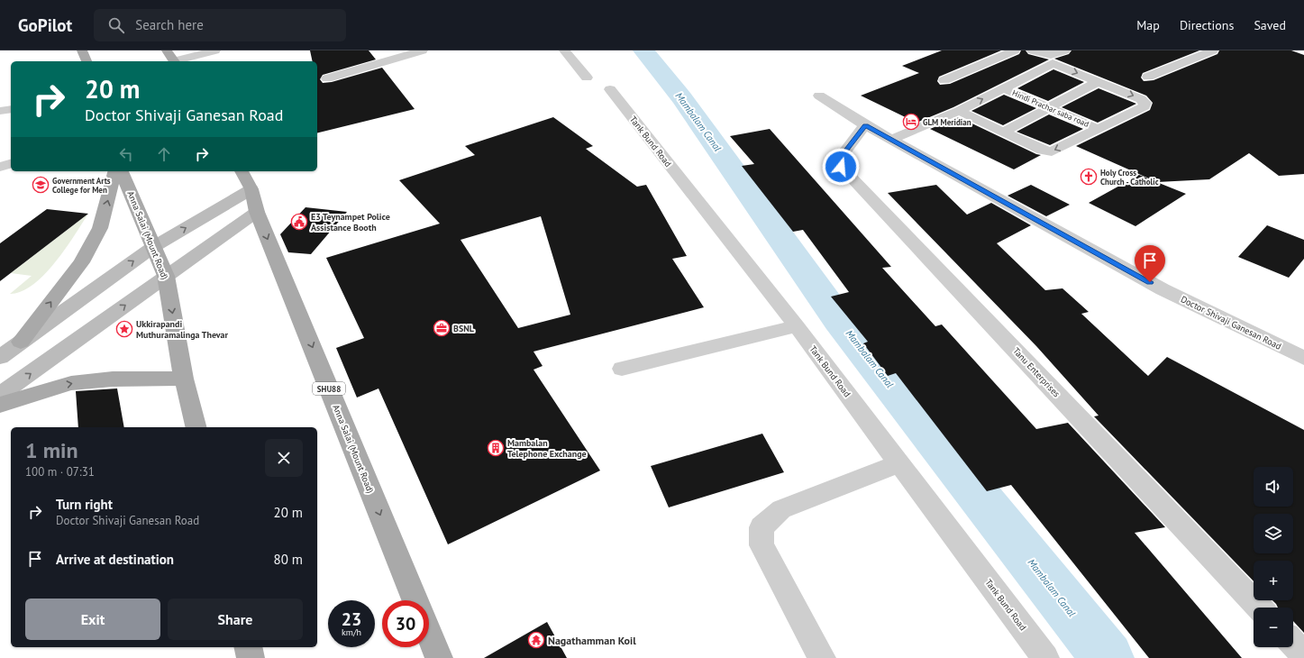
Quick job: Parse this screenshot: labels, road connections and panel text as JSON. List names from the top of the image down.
{
  "streets": {
    "main road": ["Anna Salai (Mount Road)", "SHU88"],
    "street": [
      "Hindi Prachar saba road",
      "Tank Bund Road",
      "Doctor Shivaji Ganesan Road",
      "Tanu Enterprises"
    ]
  },
  "crossings": [
    ["Doctor Shivaji Ganesan Road", "Tanu Enterprises"]
  ],
  "one_way": ["Anna Salai (Mount Road)"],
  "water": ["Mambalam Canal"],
  "places": {
    "hotel": ["GLM Meridian"],
    "church": ["Holy Cross Church - Catholic"],
    "school or university": ["Government Arts College for Men"],
    "public building": ["E3 Teynampet Police Assistance Booth"],
    "office": ["BSNL"],
    "place": ["Ukkirapandi Muthuramalinga Thevar"],
    "building": ["Mambalan Telephone Exchange"],
    "temple": ["Nagathamman Koil"]
  },
  "page": {
    "header": "GoPilot",
    "search": "Search here",
    "nav": ["Map", "Directions", "Saved"],
    "turn": ["20 m", "Doctor Shivaji Ganesan Road"],
    "heading": ["1 min", "100 m · 07:31"],
    "map_buttons": ["+", "−"],
    "list": [
      {
        "name": "Turn right",
        "note": "Doctor Shivaji Ganesan Road",
        "value": "20 m"
      },
      {
        "name": "Arrive at destination",
        "value": "80 m"
      }
    ],
    "buttons": ["Exit", "Share"],
    "speed": "23 km/h",
    "limit": "30"
  }
}
